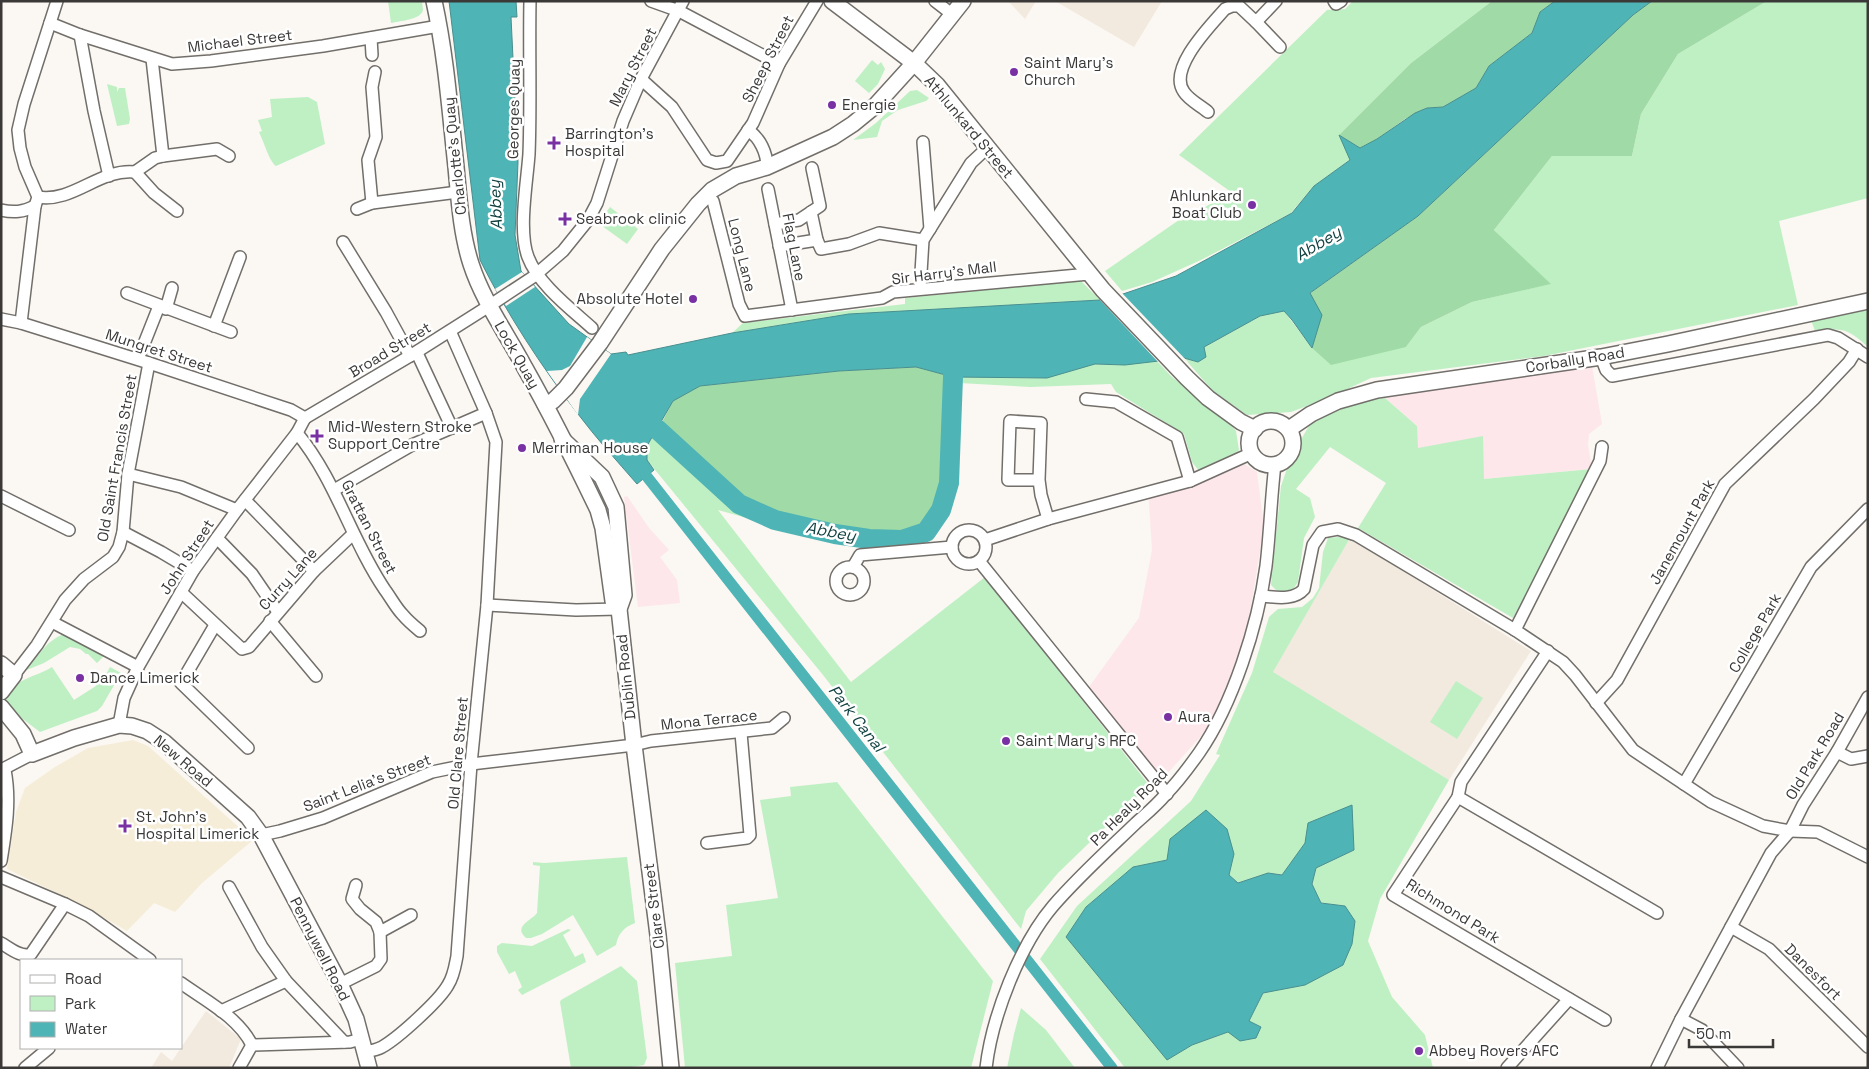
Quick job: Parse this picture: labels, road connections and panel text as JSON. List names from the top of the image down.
{
  "streets": {
    "main road": [
      "Athlunkard Street",
      "Charlotte's Quay",
      "Lock Quay",
      "Corbally Road",
      "Dublin Road",
      "New Road",
      "Clare Street",
      "Pennywell Road"
    ],
    "street": [
      "Michael Street",
      "Sheep Street",
      "Mary Street",
      "Georges Quay",
      "Flag Lane",
      "Long Lane",
      "Sir Harry's Mall",
      "Broad Street",
      "Mungret Street",
      "Old Saint Francis Street",
      "Grattan Street",
      "Janemount Park",
      "John Street",
      "Curry Lane",
      "College Park",
      "Mona Terrace",
      "Old Clare Street",
      "Old Park Road",
      "Saint Lelia's Street",
      "Pa Healy Road",
      "Richmond Park",
      "Danesfort"
    ]
  },
  "crossings": [
    ["Michael Street", "Charlotte's Quay"],
    ["Sheep Street", "Mary Street"],
    ["Mary Street", "Georges Quay"],
    ["Mary Street", "Charlotte's Quay"],
    ["Mary Street", "Broad Street"],
    ["Mary Street", "Lock Quay"],
    ["Athlunkard Street", "Sir Harry's Mall"],
    ["Athlunkard Street", "Corbally Road"],
    ["Athlunkard Street", "Pa Healy Road"],
    ["Charlotte's Quay", "Broad Street"],
    ["Charlotte's Quay", "Lock Quay"],
    ["Flag Lane", "Sir Harry's Mall"],
    ["Long Lane", "Sir Harry's Mall"],
    ["Broad Street", "Mungret Street"],
    ["Broad Street", "Lock Quay"],
    ["Broad Street", "John Street"],
    ["Mungret Street", "Old Saint Francis Street"],
    ["Mungret Street", "John Street"],
    ["Lock Quay", "Dublin Road"],
    ["Corbally Road", "Pa Healy Road"],
    ["Grattan Street", "John Street"],
    ["Grattan Street", "Curry Lane"],
    ["John Street", "New Road"],
    ["Dublin Road", "Mona Terrace"],
    ["Dublin Road", "Saint Lelia's Street"],
    ["Dublin Road", "Clare Street"],
    ["Mona Terrace", "Saint Lelia's Street"],
    ["Mona Terrace", "Clare Street"],
    ["Old Clare Street", "Saint Lelia's Street"],
    ["Old Clare Street", "Pennywell Road"],
    ["New Road", "Saint Lelia's Street"],
    ["New Road", "Pennywell Road"],
    ["Saint Lelia's Street", "Clare Street"],
    ["Saint Lelia's Street", "Pennywell Road"]
  ],
  "water": ["Abbey", "Park Canal"],
  "places": {
    "other": [
      "Saint Mary's Church",
      "Energie",
      "Ahlunkard Boat Club",
      "Absolute Hotel",
      "Merriman House",
      "Dance Limerick",
      "Aura",
      "Saint Mary's RFC",
      "Abbey Rovers AFC"
    ],
    "health": [
      "Barrington's Hospital",
      "Seabrook clinic",
      "Mid-Western Stroke Support Centre",
      "St. John's Hospital Limerick"
    ]
  },
  "legend": ["Road", "Park", "Water"],
  "scale_bar": "50 m"
}
